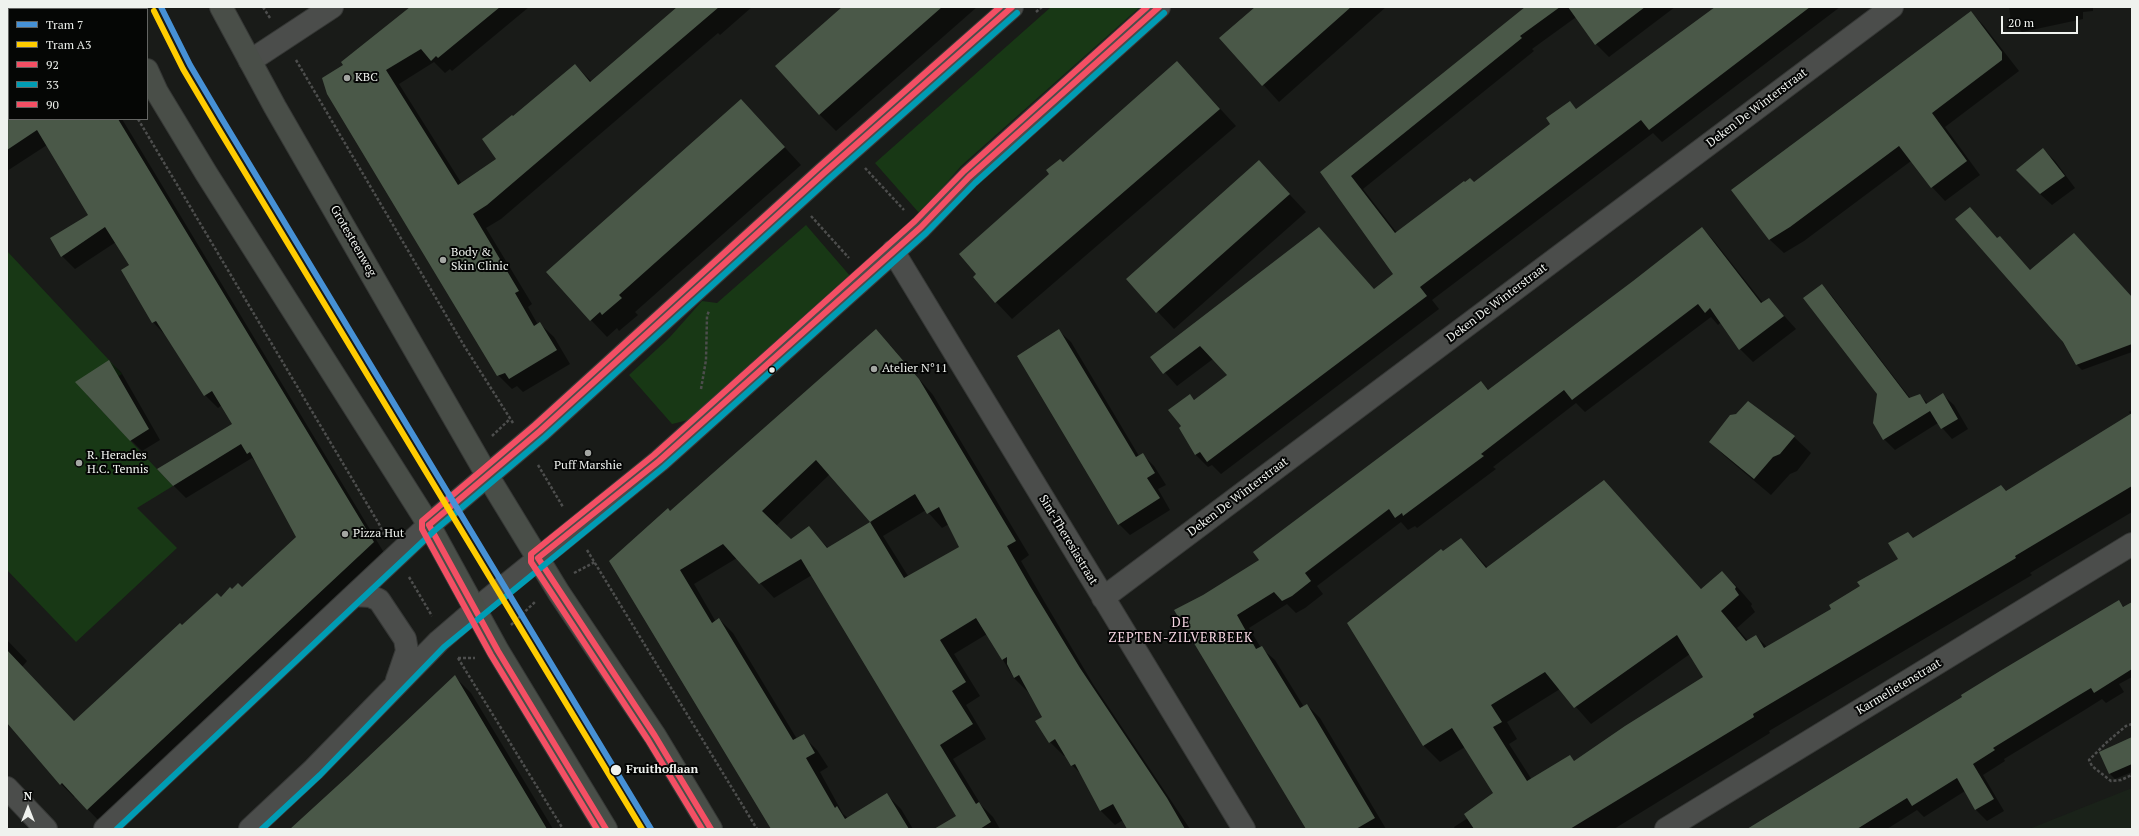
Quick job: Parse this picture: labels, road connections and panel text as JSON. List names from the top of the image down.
{
  "streets": {
    "main road": ["Grotesteenweg"],
    "street": ["Deken De Winterstraat", "Sint-Theresiastraat", "Karmelietenstraat"]
  },
  "crossings": [
    ["Deken De Winterstraat", "Sint-Theresiastraat"]
  ],
  "districts": ["DE ZEPTEN-ZILVERBEEK"],
  "places": [
    "KBC",
    "Body & Skin Clinic",
    "Atelier N°11",
    "Puff Marshie",
    "R. Heracles H.C. Tennis",
    "Pizza Hut",
    "Fruithoflaan"
  ],
  "lines": [
    "tram line 7",
    "transit line 92",
    "transit line 90",
    "tram line A3",
    "transit line 33"
  ],
  "legend": [
    "Tram 7",
    "Tram A3",
    "92",
    "33",
    "90"
  ],
  "scale_bar": "20 m",
  "north": "top"
}
